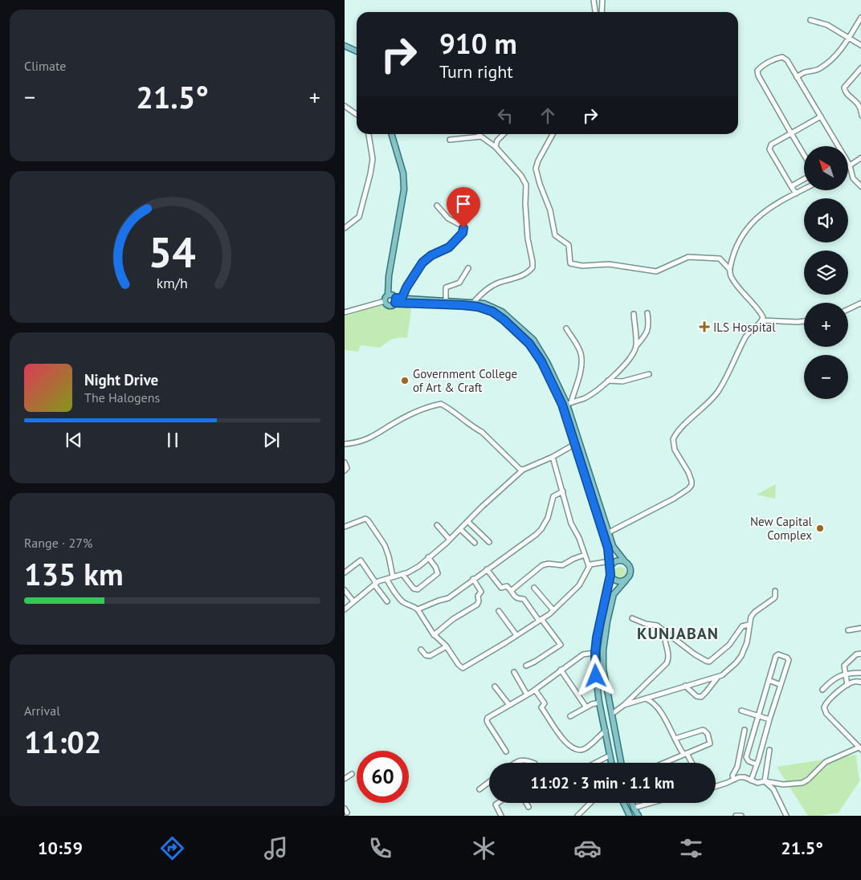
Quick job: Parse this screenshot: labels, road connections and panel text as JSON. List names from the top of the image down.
{
  "districts": ["KUNJABAN"],
  "places": {
    "health": ["ILS Hospital"],
    "other": ["Government College of Art & Craft", "New Capital Complex"]
  },
  "north": "top left",
  "page": {
    "tile": [
      "Climate",
      ["Range · 27%", "135 km"],
      ["Arrival", "11:02"]
    ],
    "turn": ["910 m", "Turn right"],
    "heat": ["−", "21.5°", "+"],
    "map_buttons": ["+", "−"],
    "song": ["Night Drive", "The Halogens"],
    "limit": "60",
    "trip": "11:02 · 3 min · 1.1 km",
    "tabs": ["10:59", "21.5°"],
    "gauge": ["54", "km/h"]
  }
}
